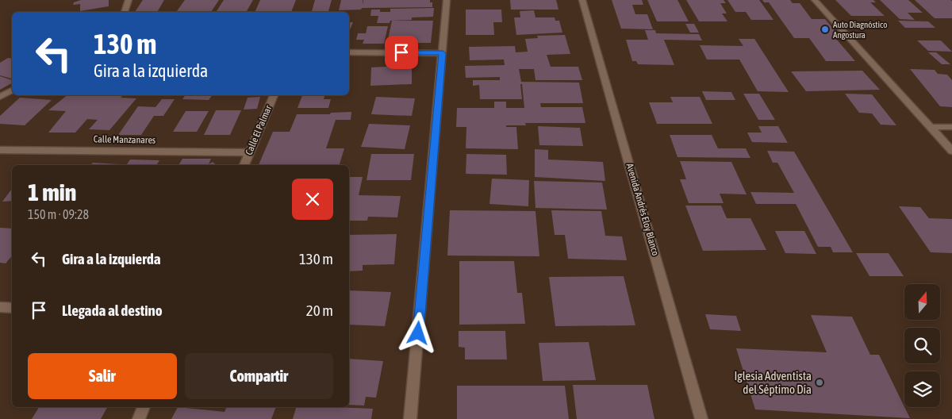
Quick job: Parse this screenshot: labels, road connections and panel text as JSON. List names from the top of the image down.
{
  "streets": {
    "street": ["Calle El Palmar", "Calle Manzanares", "Avenida Andrés Eloy Blanco"]
  },
  "crossings": [
    ["Calle El Palmar", "Calle Manzanares"]
  ],
  "places": ["Auto Diagnóstico Angostura", "Iglesia Adventista del Séptimo Día"],
  "north": "top",
  "page": {
    "turn": ["130 m", "Gira a la izquierda"],
    "heading": ["1 min", "150 m · 09:28"],
    "list": [
      {
        "name": "Gira a la izquierda",
        "value": "130 m"
      },
      {
        "name": "Llegada al destino",
        "value": "20 m"
      }
    ],
    "buttons": ["Salir", "Compartir"]
  }
}
